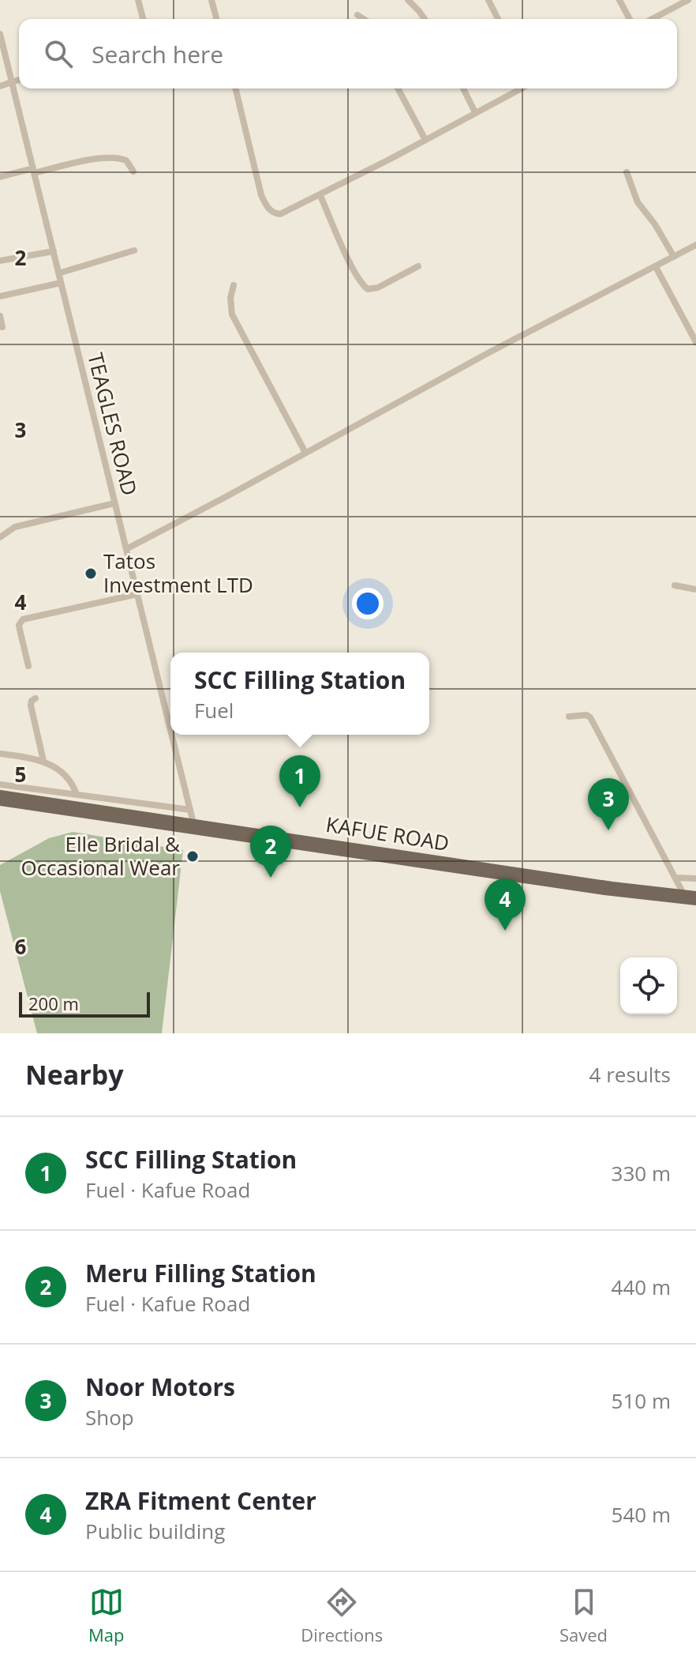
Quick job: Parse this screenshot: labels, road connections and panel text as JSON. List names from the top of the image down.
{
  "streets": {
    "main road": ["KAFUE ROAD"],
    "street": ["TEAGLES ROAD"]
  },
  "crossings": [
    ["TEAGLES ROAD", "KAFUE ROAD"]
  ],
  "places": ["Tatos Investment LTD", "Elle Bridal & Occasional Wear"],
  "scale_bar": "200 m",
  "page": {
    "search": "Search here",
    "popup": ["SCC Filling Station", "Fuel"],
    "pins": [
      "1",
      "3",
      "2",
      "4"
    ],
    "scale": "200 m",
    "heading": ["Nearby", "4 results"],
    "list": [
      {
        "mark": "1",
        "name": "SCC Filling Station",
        "note": "Fuel · Kafue Road",
        "value": "330 m"
      },
      {
        "mark": "2",
        "name": "Meru Filling Station",
        "note": "Fuel · Kafue Road",
        "value": "440 m"
      },
      {
        "mark": "3",
        "name": "Noor Motors",
        "note": "Shop",
        "value": "510 m"
      },
      {
        "mark": "4",
        "name": "ZRA Fitment Center",
        "note": "Public building",
        "value": "540 m"
      }
    ],
    "nav": ["Map", "Directions", "Saved"]
  },
  "grid": {
    "rows": [
      "2",
      "3",
      "4",
      "5",
      "6"
    ]
  }
}
